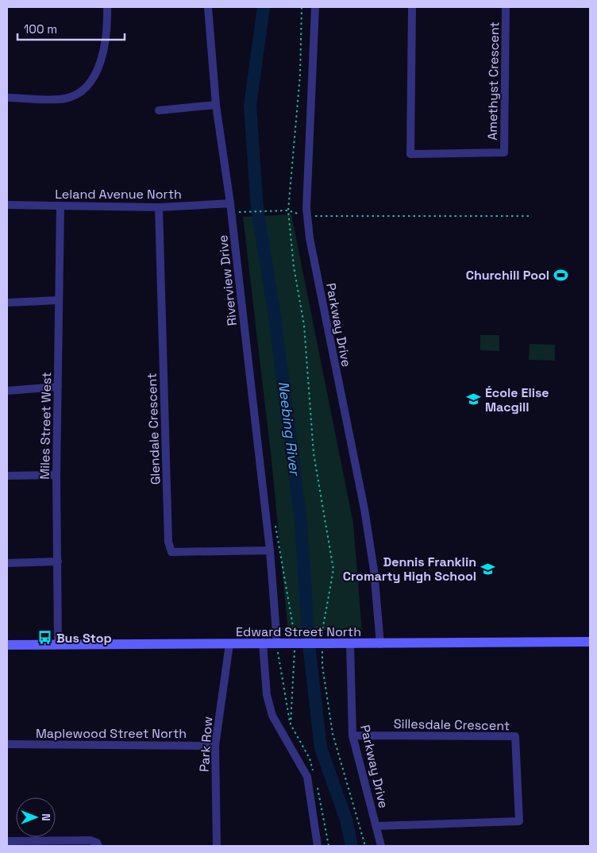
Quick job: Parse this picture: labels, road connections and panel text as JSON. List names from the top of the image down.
{
  "streets": {
    "main road": ["Edward Street North"],
    "street": [
      "Amethyst Crescent",
      "Leland Avenue North",
      "Riverview Drive",
      "Parkway Drive",
      "Miles Street West",
      "Glendale Crescent",
      "Sillesdale Crescent",
      "Maplewood Street North",
      "Park Row"
    ]
  },
  "crossings": [
    ["Leland Avenue North", "Riverview Drive"],
    ["Leland Avenue North", "Miles Street West"],
    ["Leland Avenue North", "Glendale Crescent"],
    ["Riverview Drive", "Glendale Crescent"],
    ["Riverview Drive", "Edward Street North"],
    ["Parkway Drive", "Edward Street North"],
    ["Parkway Drive", "Sillesdale Crescent"],
    ["Miles Street West", "Edward Street North"],
    ["Edward Street North", "Park Row"],
    ["Maplewood Street North", "Park Row"]
  ],
  "water": ["Neebing River"],
  "places": {
    "sports": ["Churchill Pool"],
    "school or university": ["École Elise Macgill", "Dennis Franklin Cromarty High School"],
    "bus stop": ["Bus Stop"]
  },
  "scale_bar": "100 m",
  "north": "right"
}
